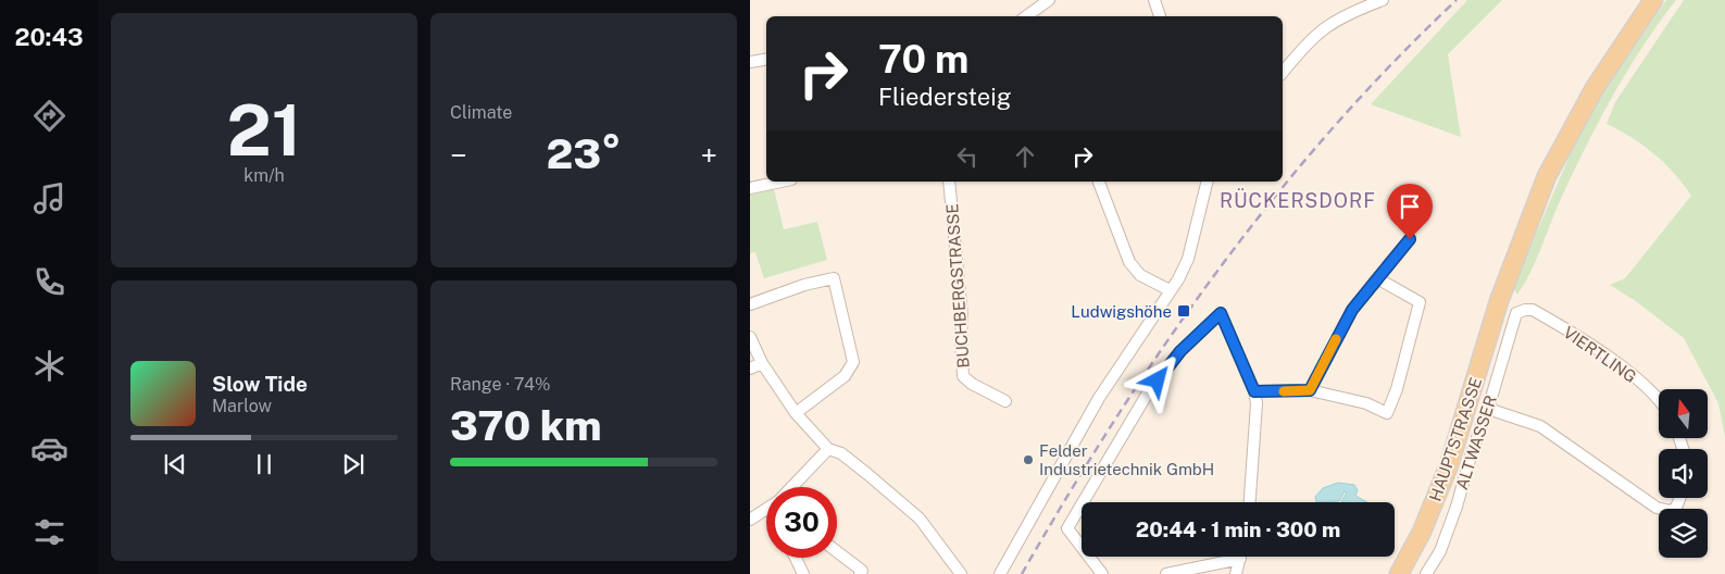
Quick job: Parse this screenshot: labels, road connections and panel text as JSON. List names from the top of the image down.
{
  "streets": {
    "main road": ["HAUPTSTRASSE"],
    "street": ["BUCHBERGSTRASSE", "VIERTLING", "ALTWASSER"]
  },
  "crossings": [
    ["VIERTLING", "ALTWASSER"]
  ],
  "districts": ["RÜCKERSDORF"],
  "places": {
    "transit": ["Ludwigshöhe"],
    "other": ["Felder Industrietechnik GmbH"]
  },
  "north": "top",
  "page": {
    "tabs": "20:43",
    "tile": [
      ["21", "km/h"],
      "Climate",
      ["Range · 74%", "370 km"]
    ],
    "turn": ["70 m", "Fliedersteig"],
    "heat": ["−", "23°", "+"],
    "song": ["Slow Tide", "Marlow"],
    "limit": "30",
    "trip": "20:44 · 1 min · 300 m"
  }
}
